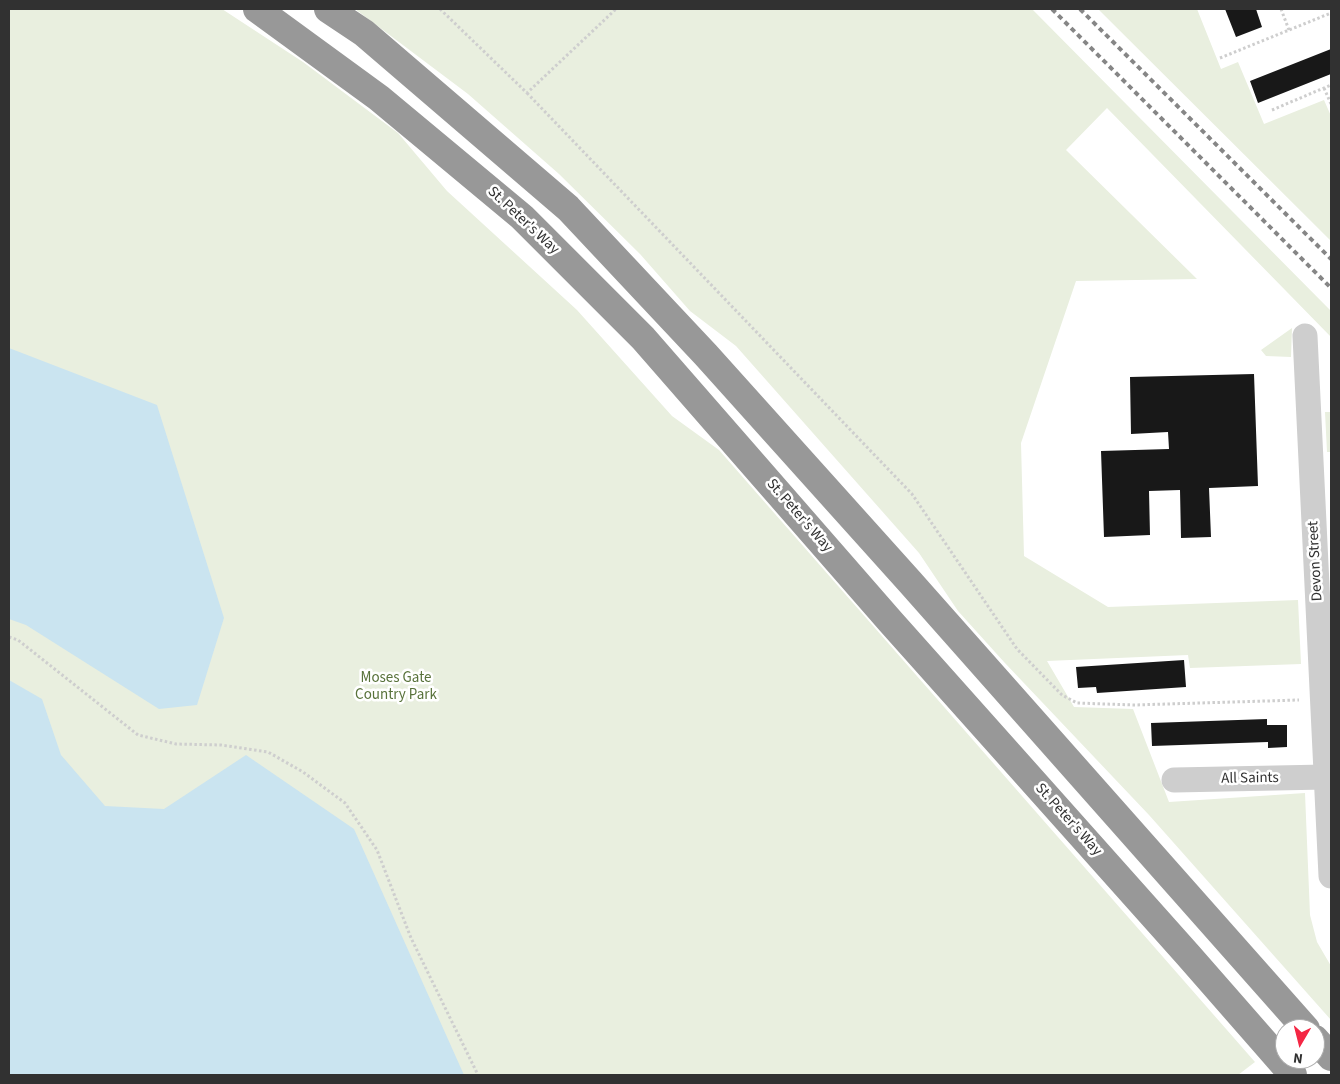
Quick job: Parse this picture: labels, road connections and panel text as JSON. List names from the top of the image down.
{
  "streets": {
    "highway": ["St. Peter's Way"],
    "street": ["Devon Street", "All Saints"]
  },
  "crossings": [
    ["Devon Street", "All Saints"]
  ],
  "parks": ["Moses Gate Country Park"],
  "north": "bottom"
}
